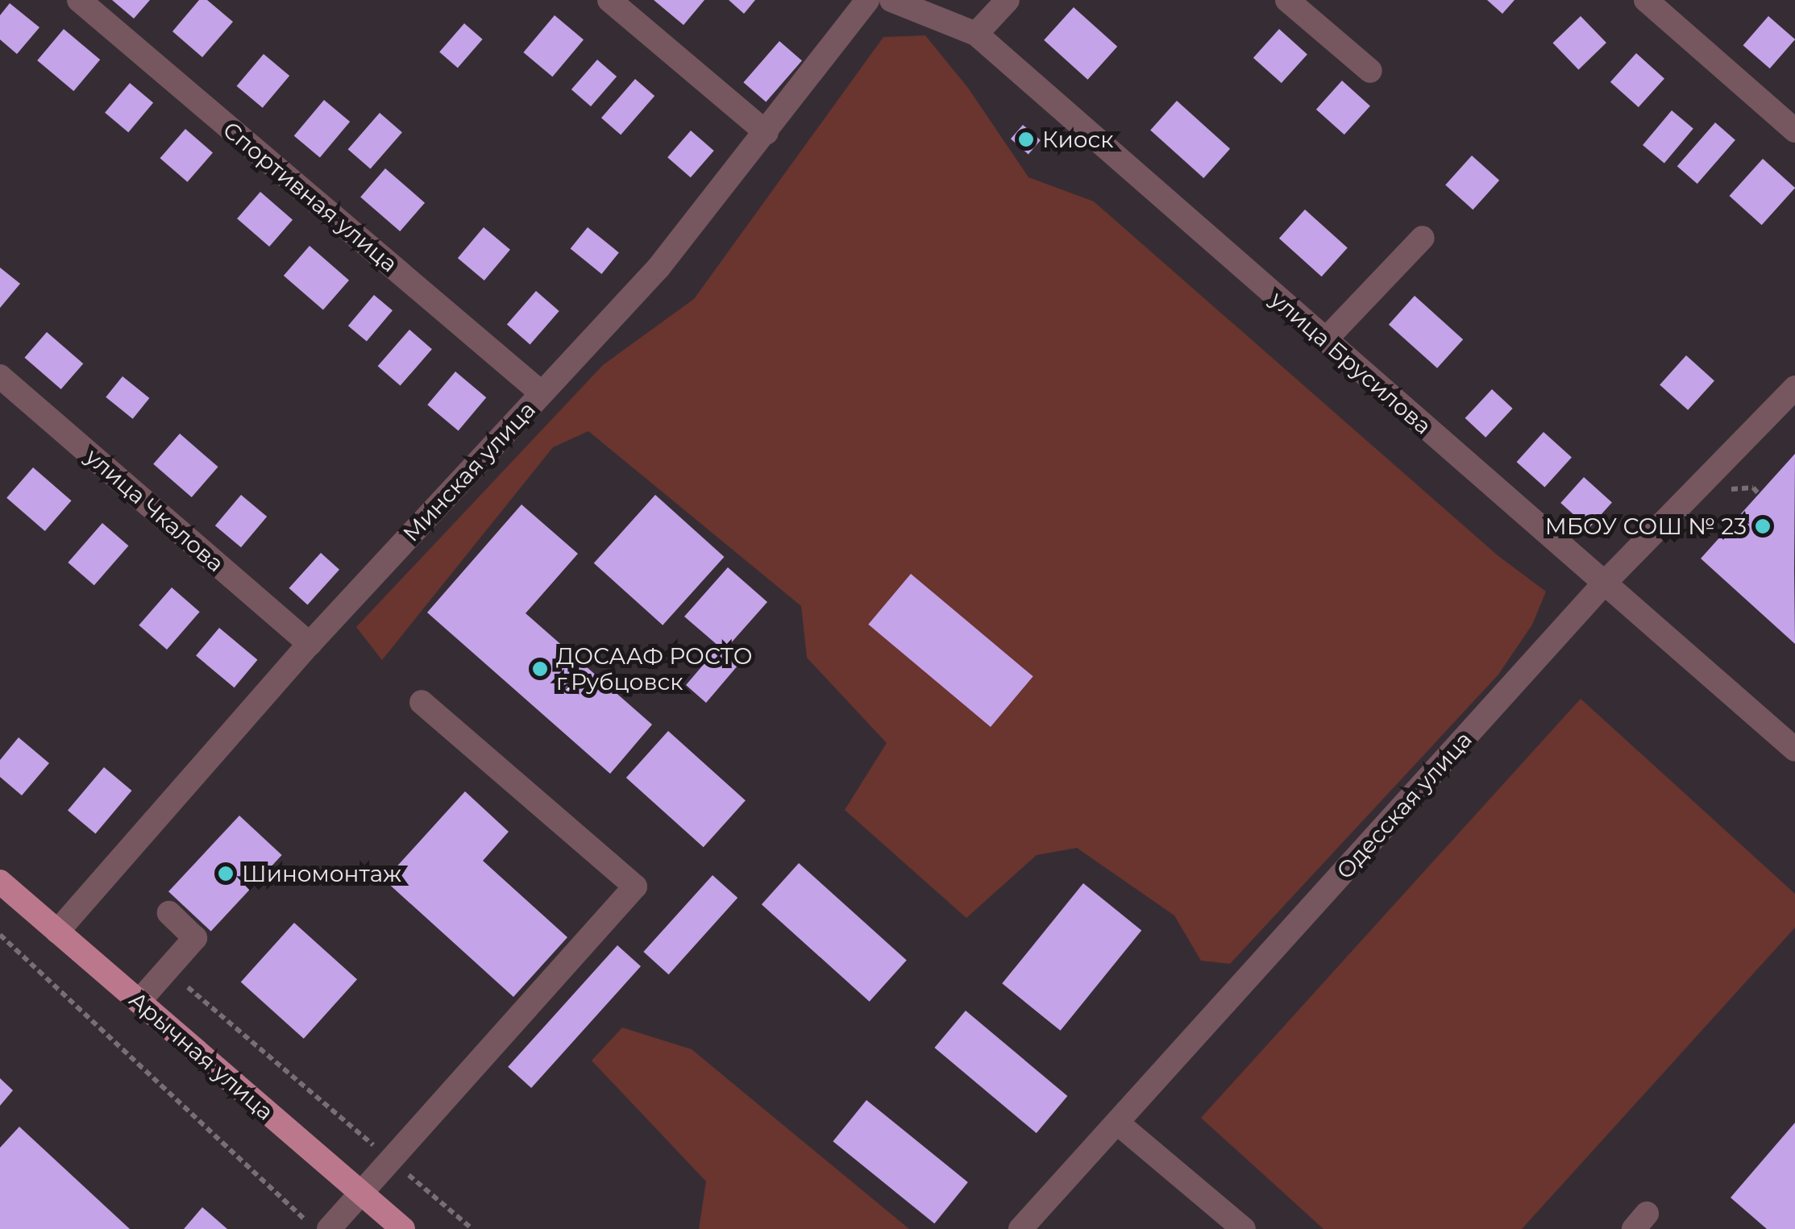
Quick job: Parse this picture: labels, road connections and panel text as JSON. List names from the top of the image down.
{
  "streets": {
    "main road": ["Арычная улица"],
    "street": [
      "Спортивная улица",
      "улица Брусилова",
      "Минская улица",
      "улица Чкалова",
      "Одесская улица"
    ]
  },
  "crossings": [
    ["Спортивная улица", "Минская улица"],
    ["улица Брусилова", "Одесская улица"],
    ["Минская улица", "улица Чкалова"],
    ["Минская улица", "Арычная улица"]
  ],
  "places": [
    "Киоск",
    "МБОУ СОШ № 23",
    "ДОСААФ РОСТО г.Рубцовск",
    "Шиномонтаж"
  ]
}
